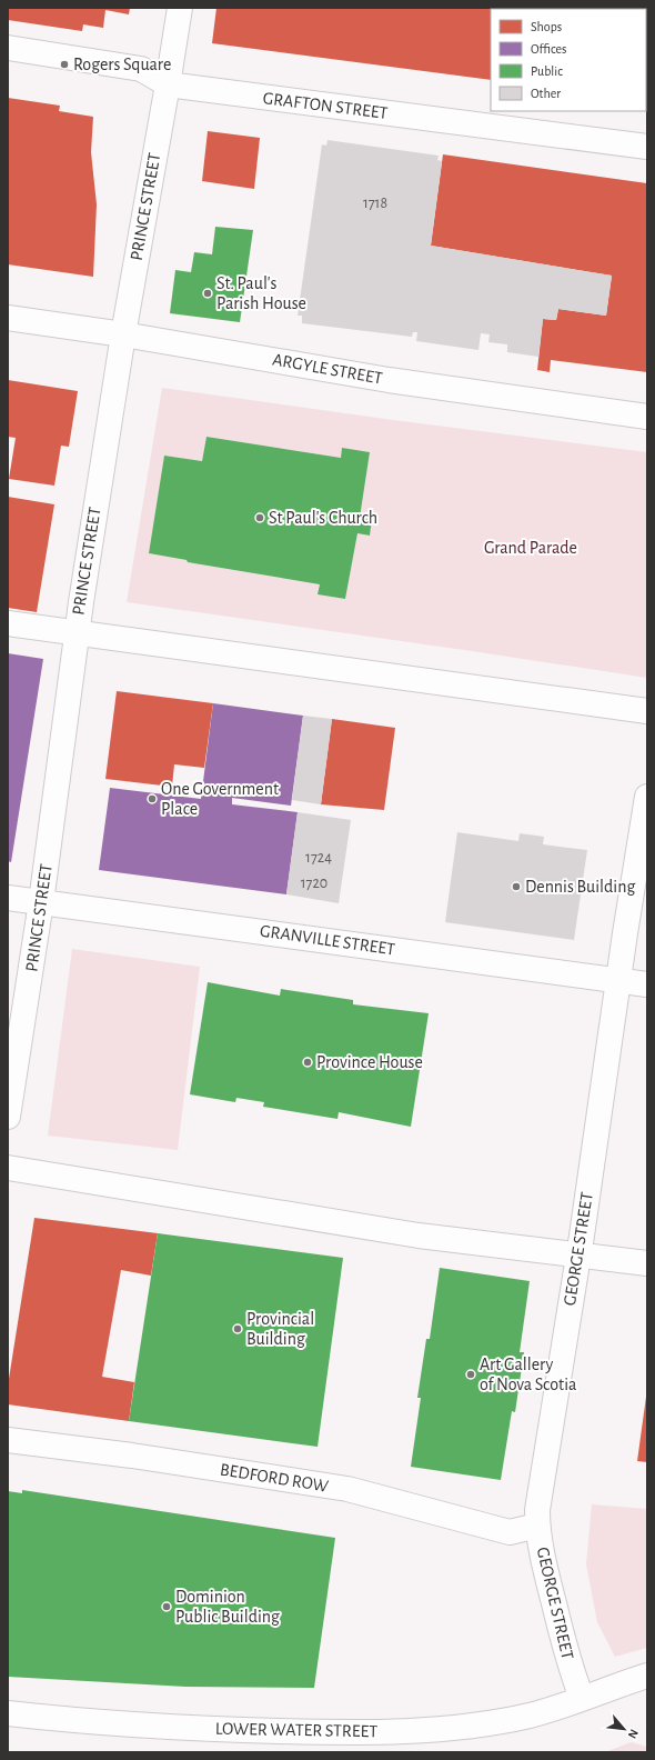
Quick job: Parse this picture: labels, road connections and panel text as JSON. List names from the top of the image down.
{
  "streets": {
    "street": [
      "GRAFTON STREET",
      "PRINCE STREET",
      "ARGYLE STREET",
      "GRANVILLE STREET",
      "GEORGE STREET",
      "BEDFORD ROW",
      "LOWER WATER STREET"
    ]
  },
  "crossings": [
    ["GRAFTON STREET", "PRINCE STREET"],
    ["PRINCE STREET", "ARGYLE STREET"],
    ["PRINCE STREET", "GRANVILLE STREET"],
    ["GRANVILLE STREET", "GEORGE STREET"],
    ["GEORGE STREET", "BEDFORD ROW"],
    ["GEORGE STREET", "LOWER WATER STREET"]
  ],
  "parks": ["Grand Parade"],
  "places": [
    "Rogers Square",
    "St. Paul's Parish House",
    "St Paul's Church",
    "One Government Place",
    "Dennis Building",
    "Province House",
    "Provincial Building",
    "Art Gallery of Nova Scotia",
    "Dominion Public Building"
  ],
  "house_numbers": ["1718", "1724", "1720"],
  "legend": [
    "Shops",
    "Offices",
    "Public",
    "Other"
  ],
  "north": "bottom right"
}
